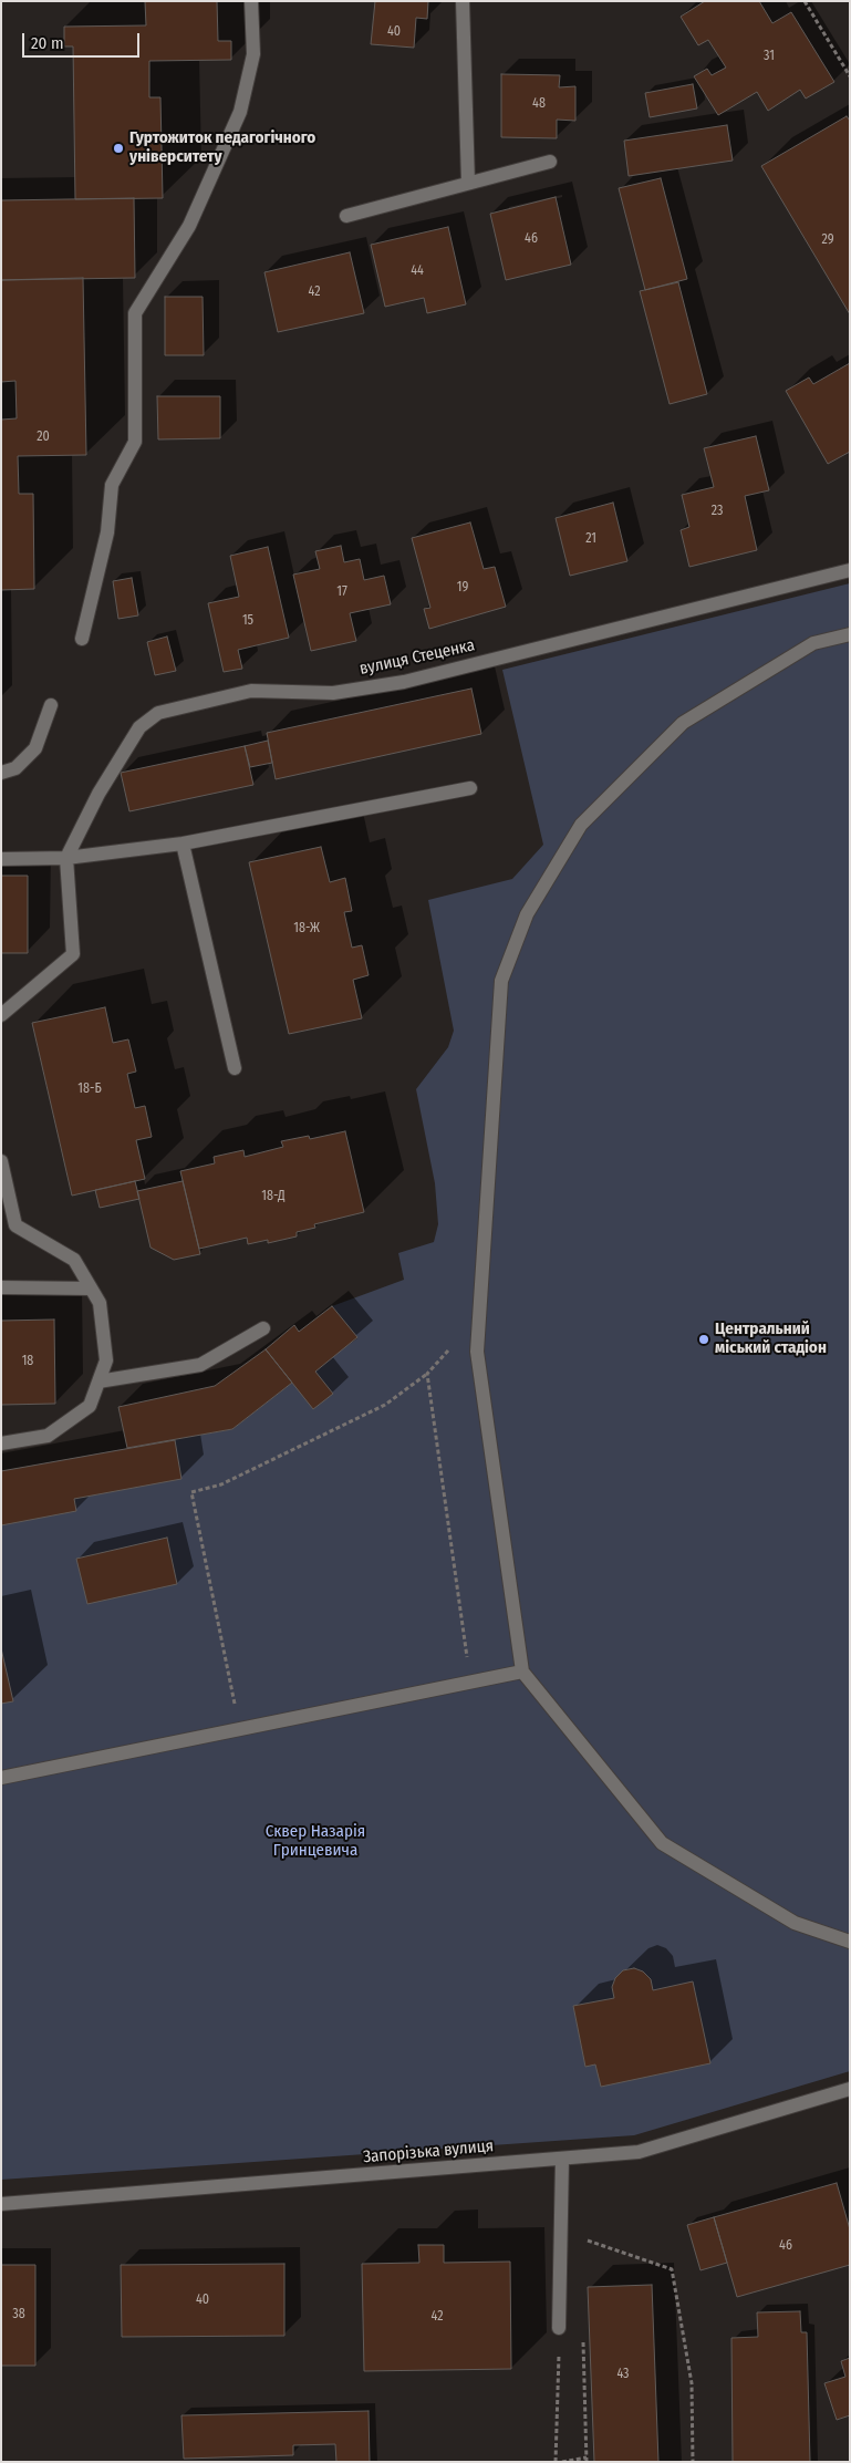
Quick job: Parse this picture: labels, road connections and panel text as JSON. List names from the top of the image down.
{
  "streets": {
    "street": ["вулиця Стеценка", "Запорізька вулиця"]
  },
  "parks": ["Сквер Назарія Гринцевича"],
  "places": ["Гуртожиток педагогічного університету", "Центральний міський стадіон"],
  "house_numbers": [
    "40",
    "31",
    "48",
    "46",
    "29",
    "44",
    "42",
    "20",
    "23",
    "21",
    "19",
    "17",
    "15",
    "18-Ж",
    "18-Б",
    "18-Д",
    "18",
    "46",
    "40",
    "38",
    "42",
    "43"
  ],
  "scale_bar": "20 m"
}
